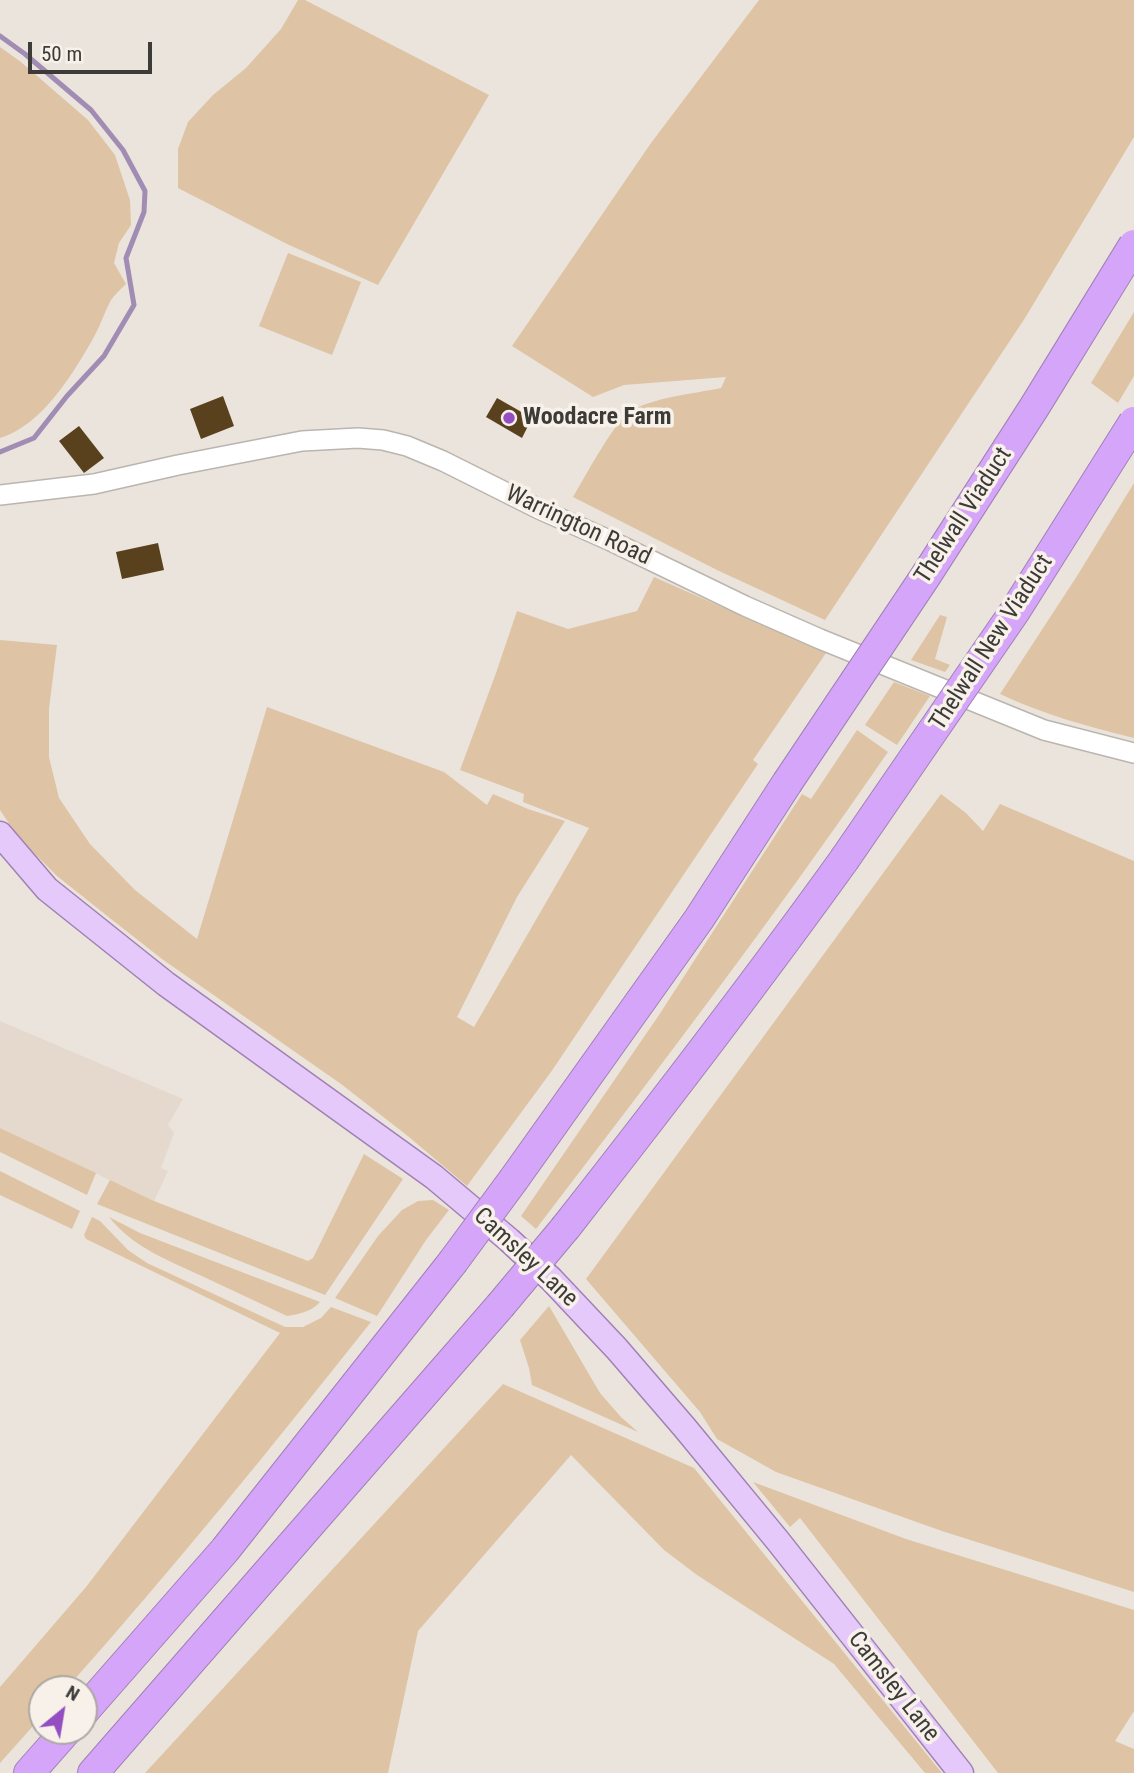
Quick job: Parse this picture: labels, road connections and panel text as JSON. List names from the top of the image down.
{
  "streets": {
    "highway": ["Thelwall Viaduct", "Thelwall New Viaduct"],
    "main road": ["Camsley Lane"],
    "street": ["Warrington Road"]
  },
  "places": ["Woodacre Farm"],
  "scale_bar": "50 m",
  "north": "top right"
}
